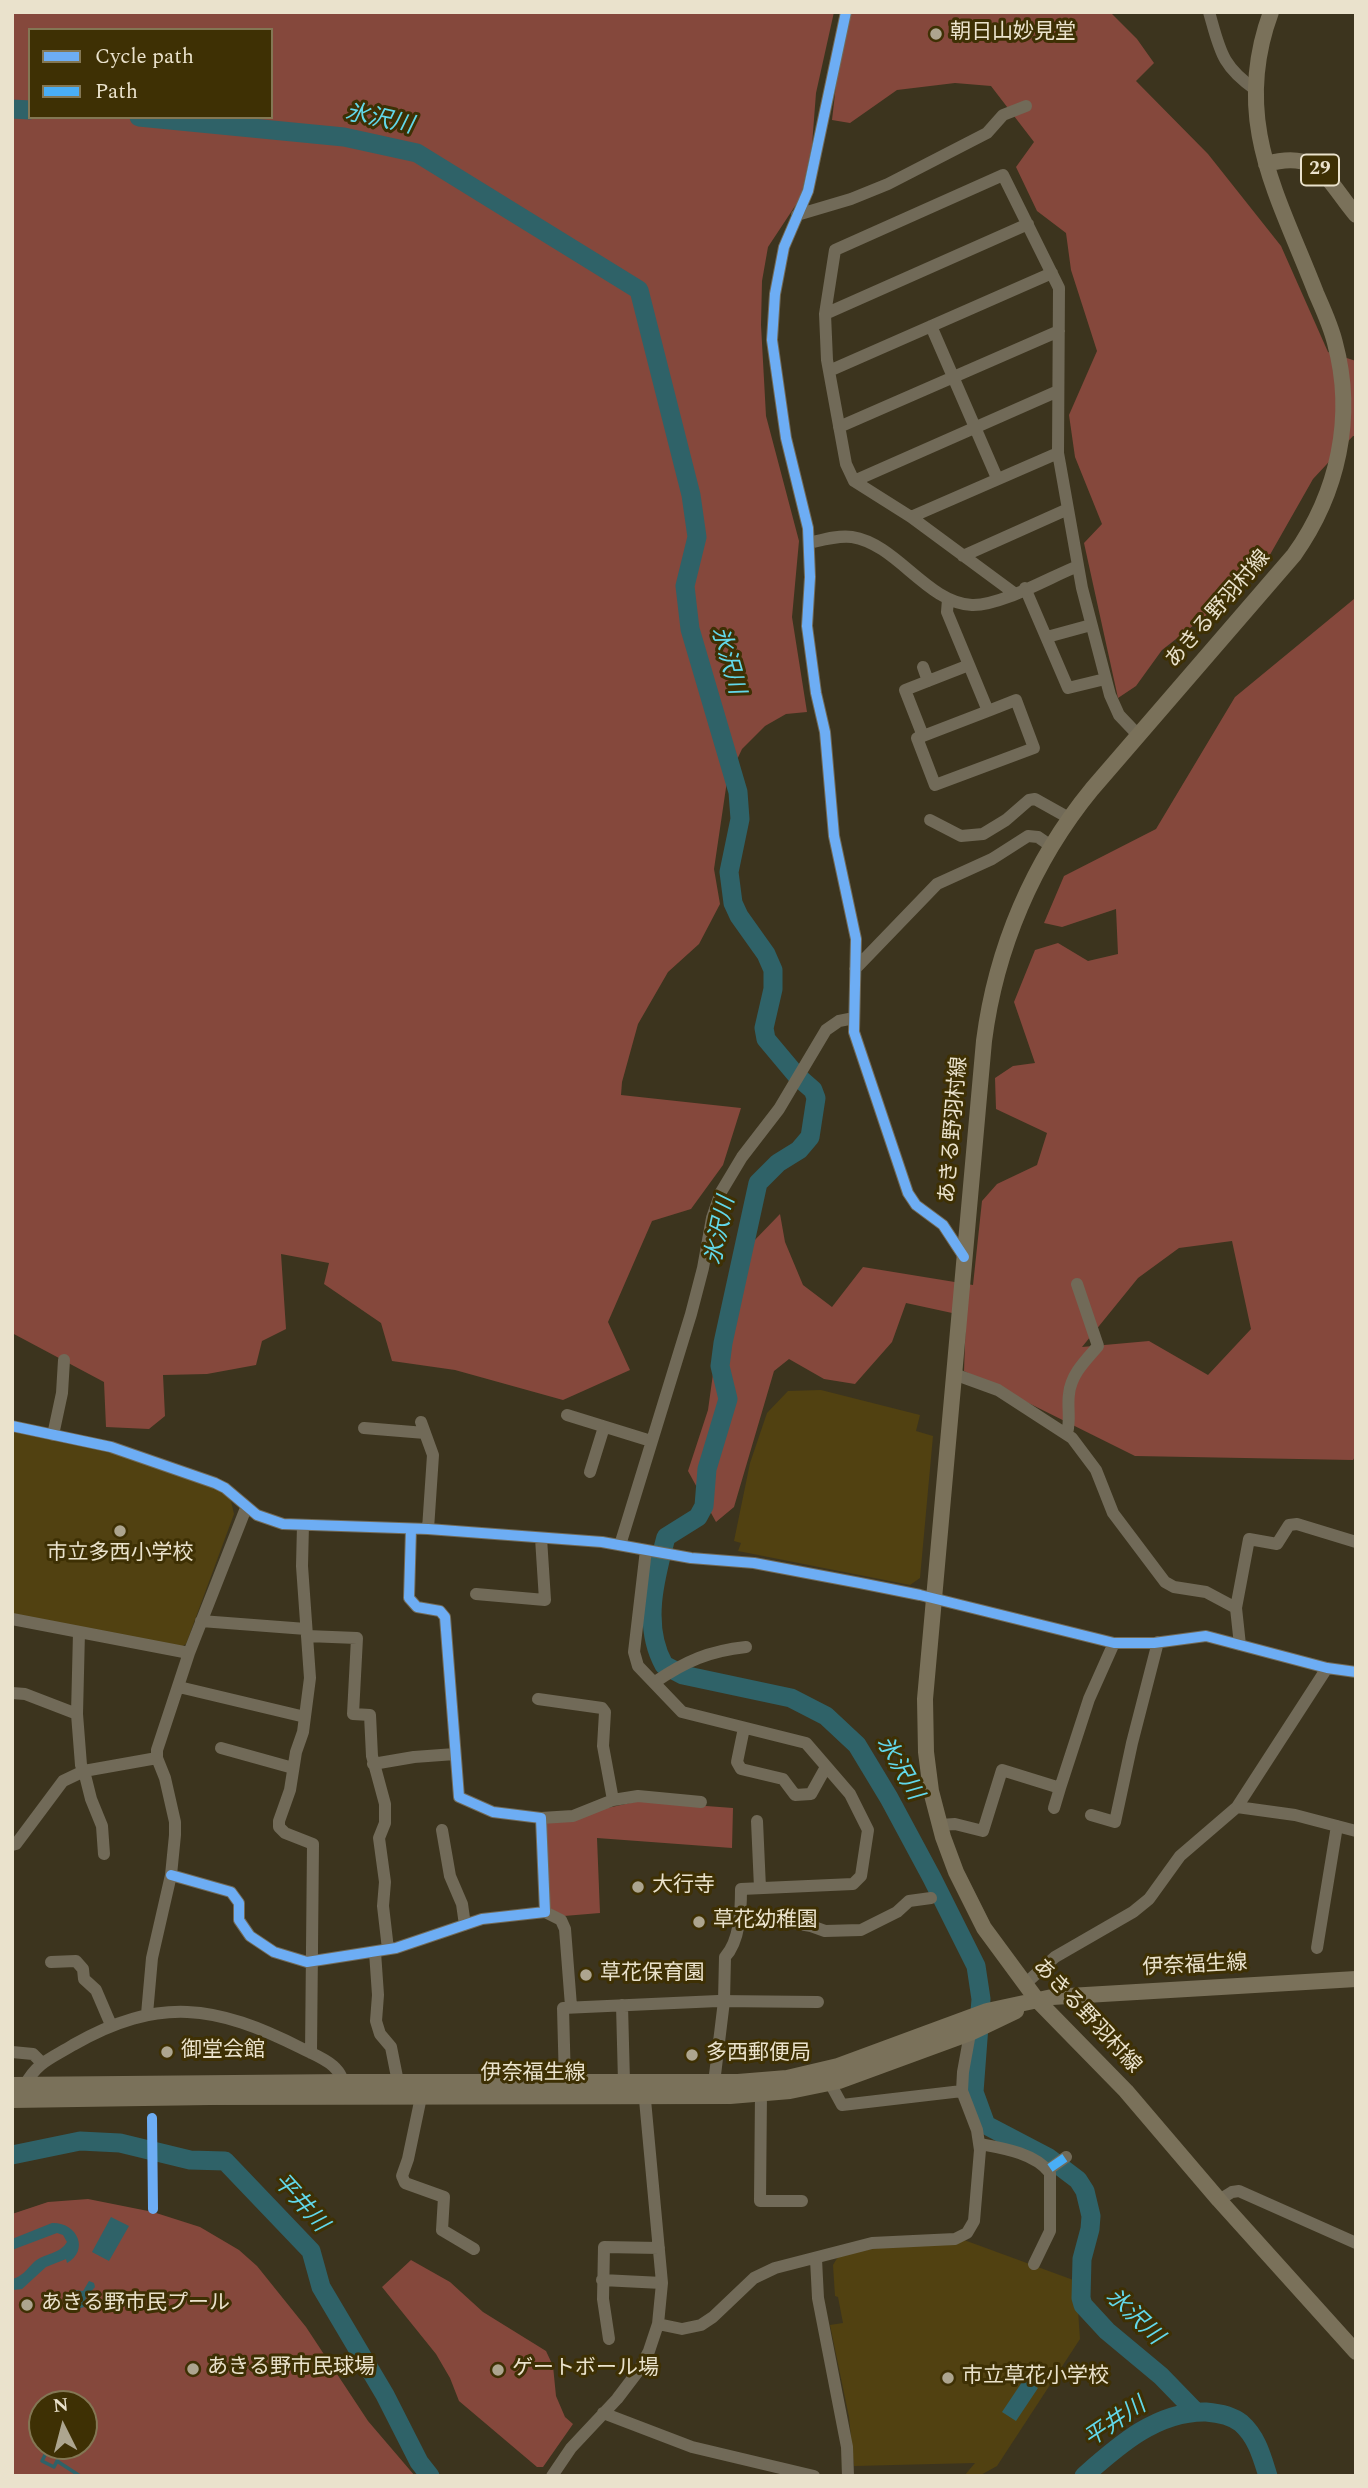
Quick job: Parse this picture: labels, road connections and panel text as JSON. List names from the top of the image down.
{
  "streets": {
    "main road": ["29", "あきる野羽村線", "伊奈福生線"]
  },
  "crossings": [
    ["29", "あきる野羽村線"],
    ["あきる野羽村線", "伊奈福生線"]
  ],
  "water": ["氷沢川", "平井川"],
  "places": [
    "朝日山妙見堂",
    "市立多西小学校",
    "大行寺",
    "草花幼稚園",
    "草花保育園",
    "御堂会館",
    "多西郵便局",
    "あきる野市民プール",
    "あきる野市民球場",
    "ゲートボール場",
    "市立草花小学校"
  ],
  "legend": ["Cycle path", "Path"],
  "north": "top"
}
